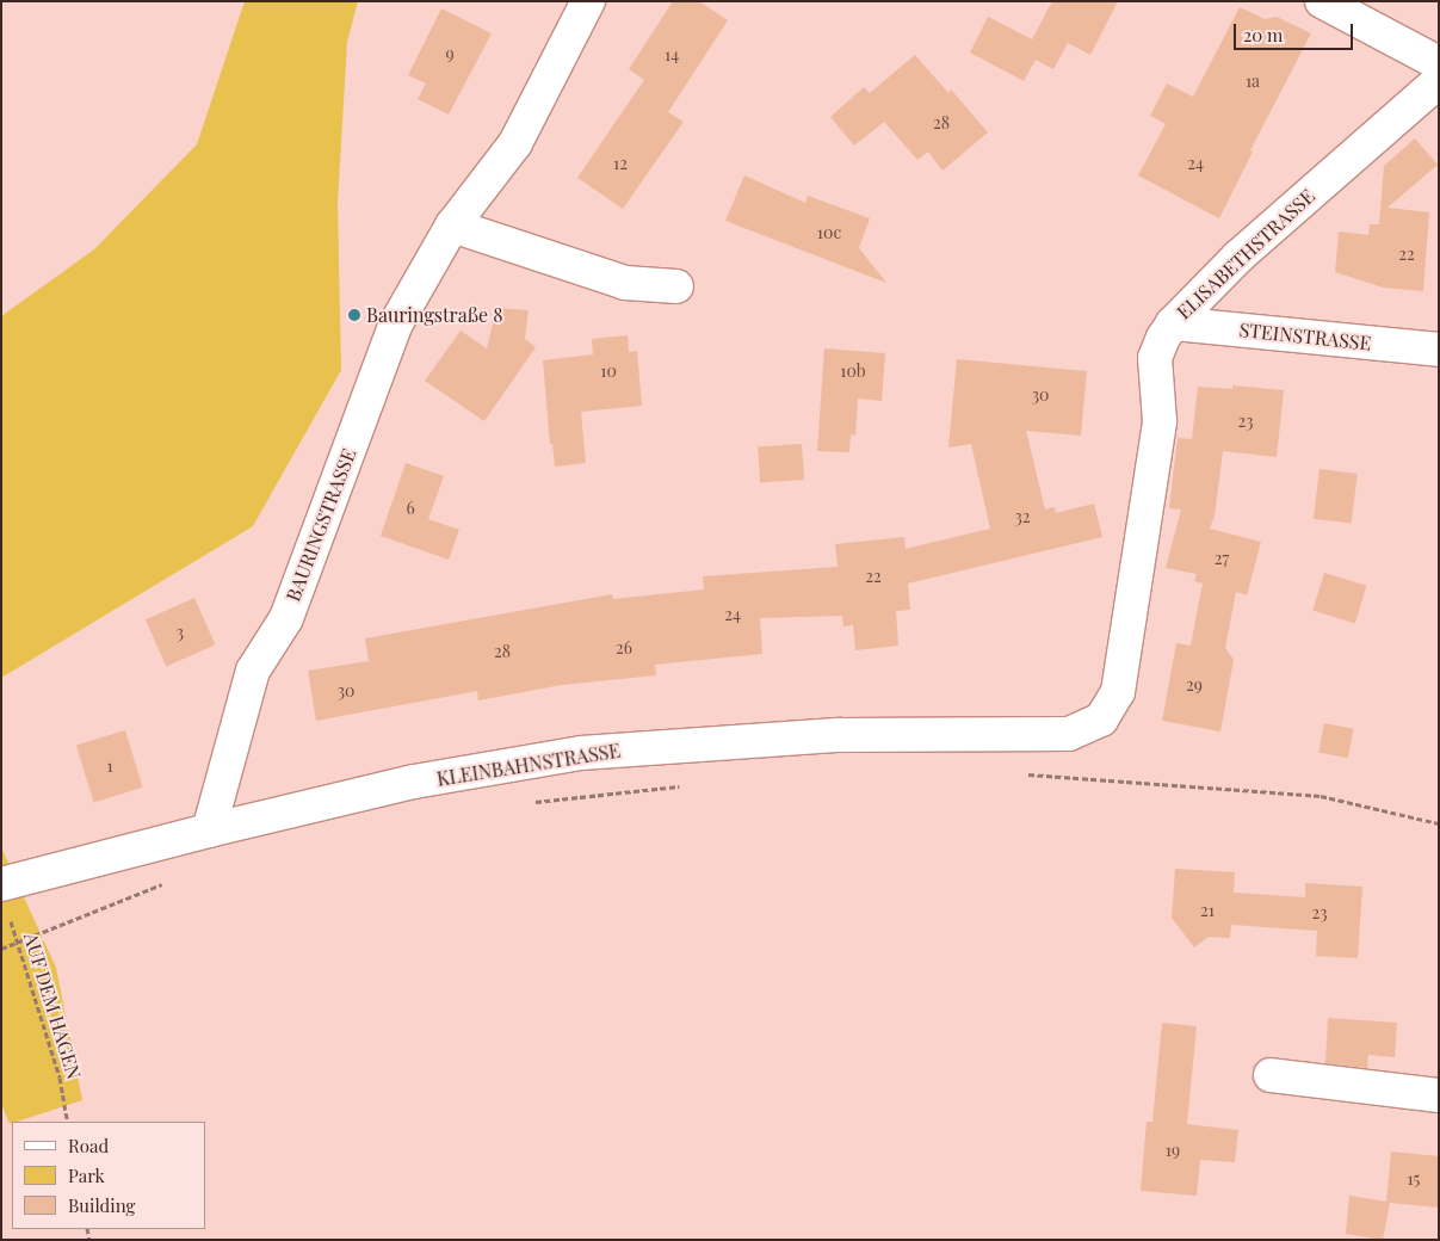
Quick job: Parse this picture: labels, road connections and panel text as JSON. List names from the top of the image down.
{
  "streets": {
    "street": [
      "ELISABETHSTRASSE",
      "STEINSTRASSE",
      "BAURINGSTRASSE",
      "KLEINBAHNSTRASSE"
    ],
    "path": ["AUF DEM HAGEN"]
  },
  "crossings": [
    ["ELISABETHSTRASSE", "STEINSTRASSE"],
    ["ELISABETHSTRASSE", "KLEINBAHNSTRASSE"],
    ["BAURINGSTRASSE", "KLEINBAHNSTRASSE"]
  ],
  "places": ["Bauringstraße 8"],
  "house_numbers": [
    "9",
    "14",
    "1a",
    "28",
    "12",
    "24",
    "10c",
    "22",
    "10",
    "10b",
    "30",
    "23",
    "6",
    "32",
    "27",
    "22",
    "24",
    "3",
    "26",
    "28",
    "29",
    "30",
    "1",
    "21",
    "23",
    "19",
    "15"
  ],
  "legend": ["Road", "Park", "Building"],
  "scale_bar": "20 m"
}
